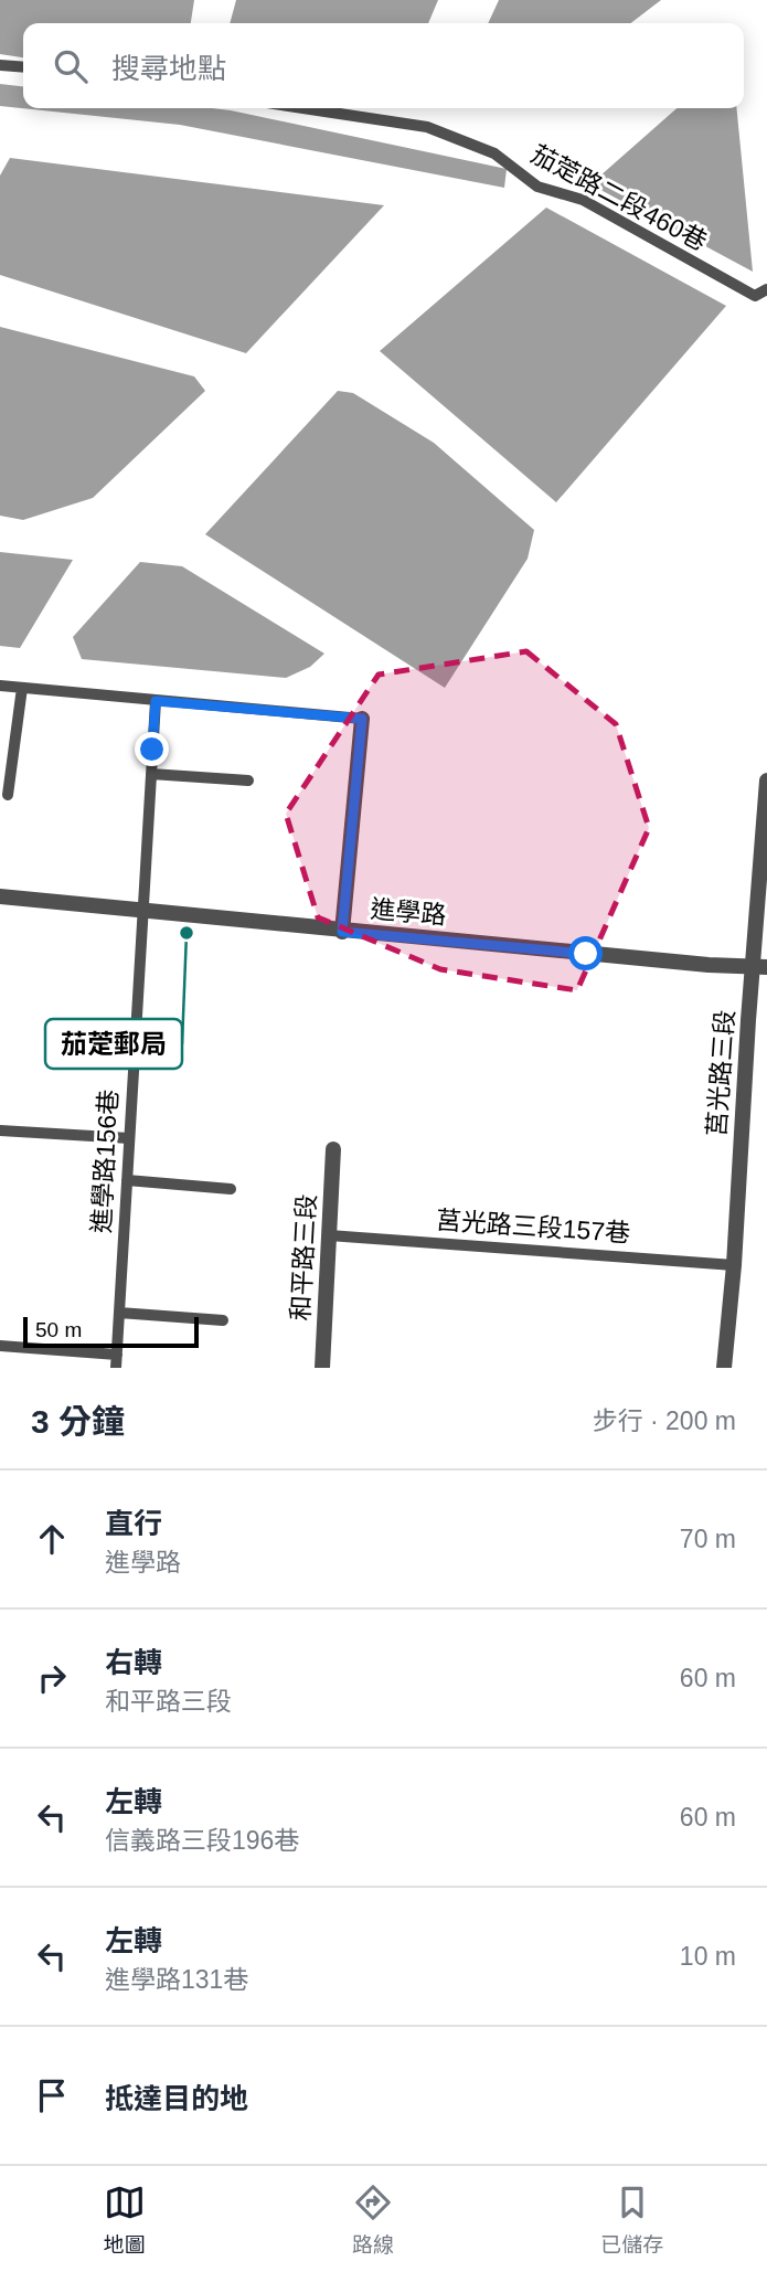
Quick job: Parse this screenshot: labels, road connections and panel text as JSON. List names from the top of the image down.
{
  "streets": {
    "street": ["進學路", "莒光路三段", "和平路三段"],
    "lane": ["茄萣路二段460巷", "進學路156巷", "莒光路三段157巷"]
  },
  "crossings": [
    ["進學路", "莒光路三段"],
    ["進學路", "進學路156巷"],
    ["莒光路三段", "莒光路三段157巷"],
    ["莒光路三段157巷", "和平路三段"]
  ],
  "places": ["茄萣郵局"],
  "scale_bar": "50 m",
  "page": {
    "search": "搜尋地點",
    "scale": "50 m",
    "heading": ["3 分鐘", "步行 · 200 m"],
    "list": [
      ["直行", "進學路", "70 m"],
      ["右轉", "和平路三段", "60 m"],
      ["左轉", "信義路三段196巷", "60 m"],
      ["左轉", "進學路131巷", "10 m"],
      "抵達目的地"
    ],
    "nav": ["地圖", "路線", "已儲存"]
  }
}
